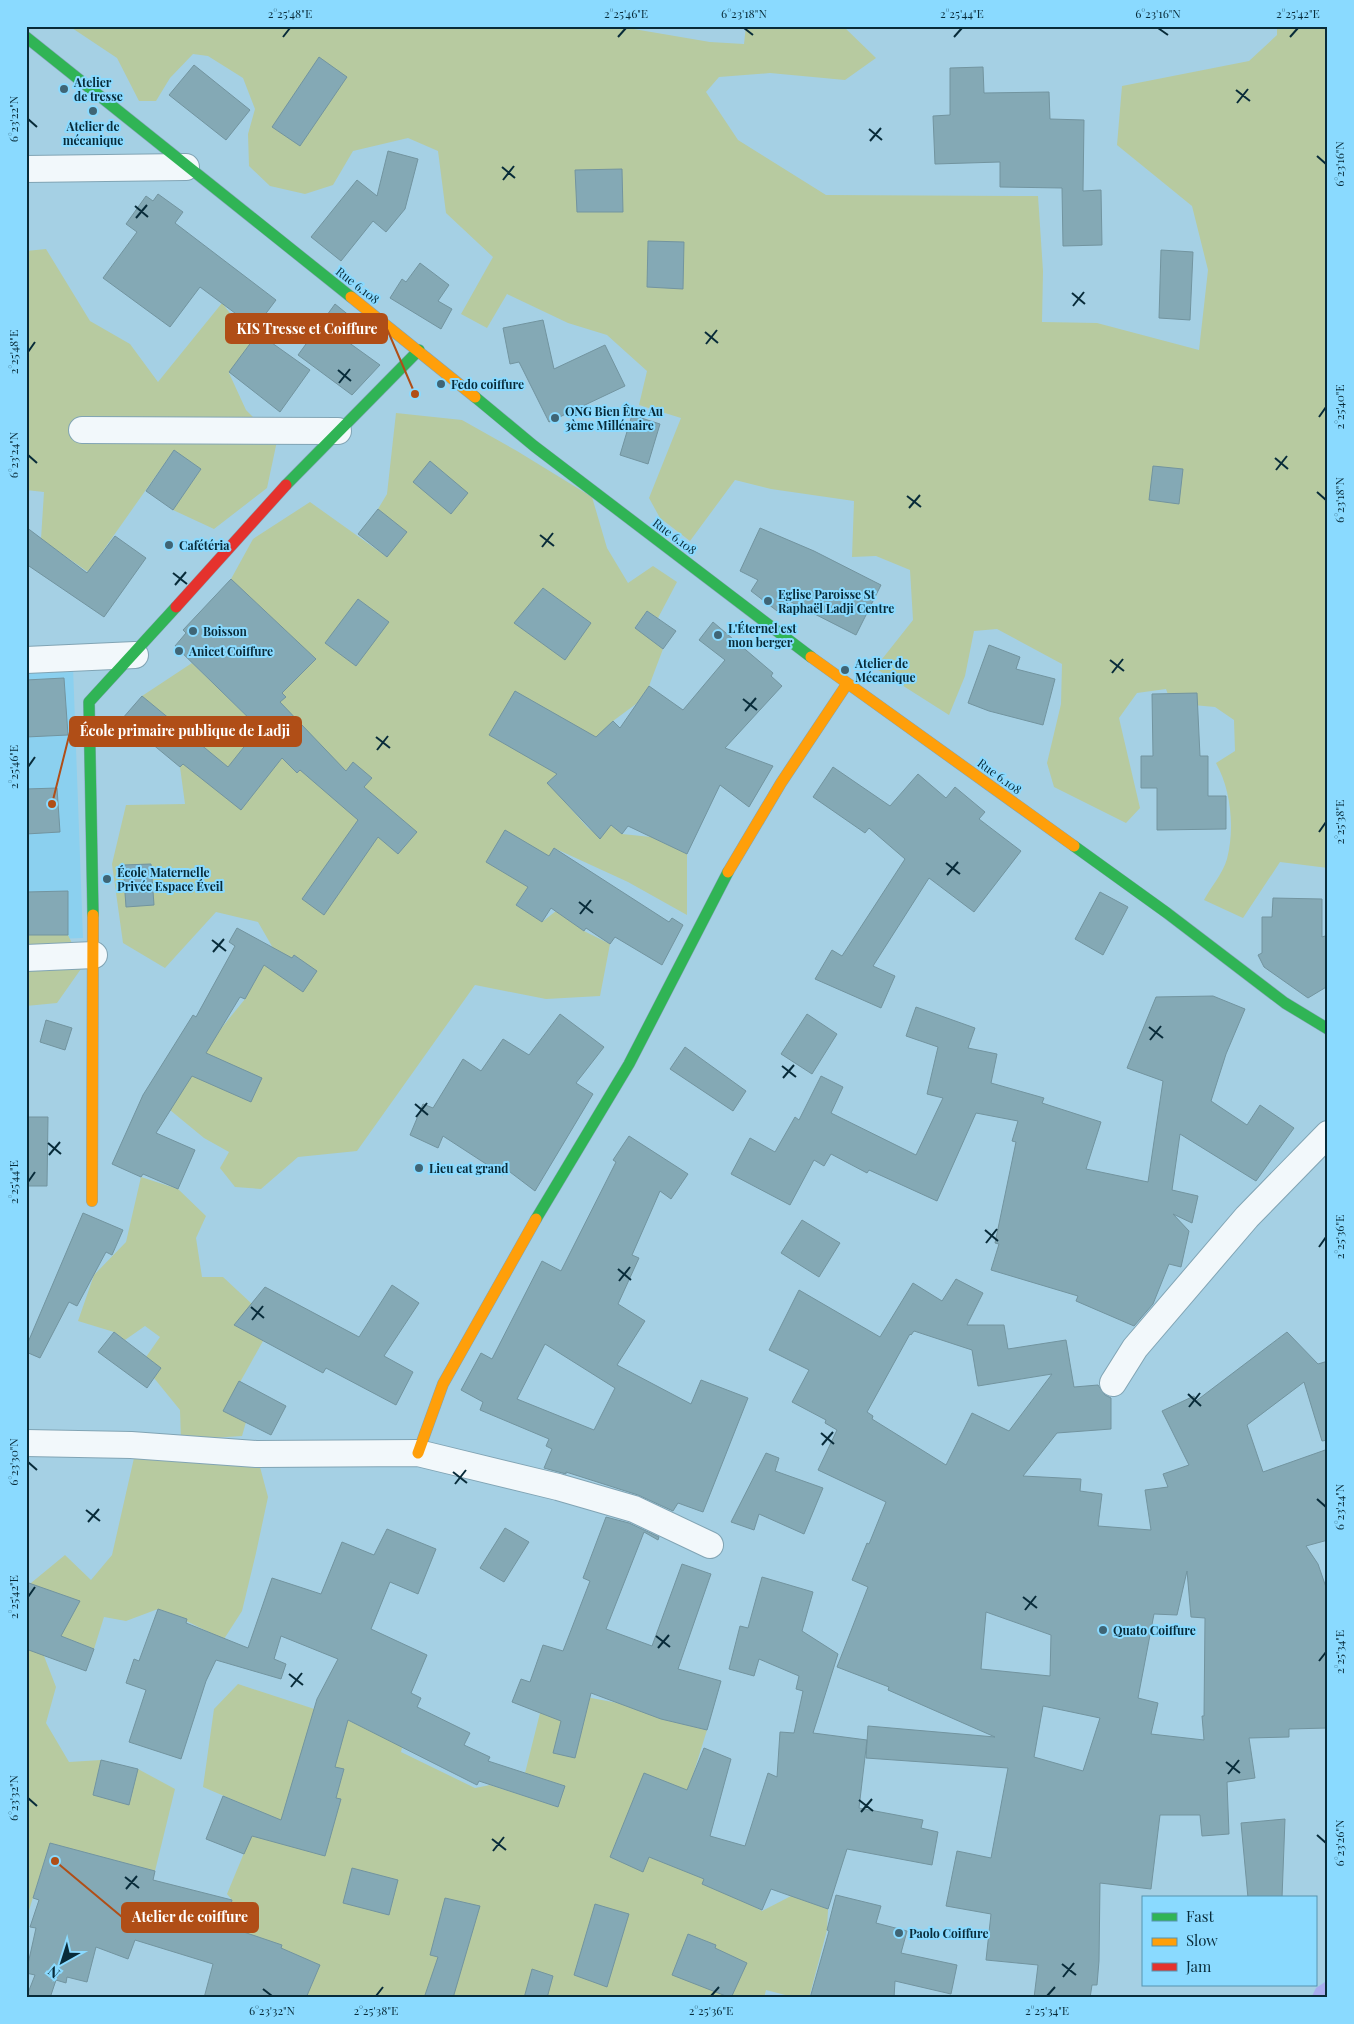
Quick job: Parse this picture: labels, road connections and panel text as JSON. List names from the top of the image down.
{
  "streets": {
    "street": ["Rue 6.108"]
  },
  "places": [
    "Atelier de tresse",
    "Atelier de mécanique",
    "Fedo coiffure",
    "KIS Tresse et Coiffure",
    "ONG Bien Être Au 3ème Millénaire",
    "Cafétéria",
    "Eglise Paroisse St Raphaël Ladji Centre",
    "Boisson",
    "L'Éternel est mon berger",
    "Anicet Coiffure",
    "Atelier de Mécanique",
    "École primaire publique de Ladji",
    "École Maternelle Privée Espace Éveil",
    "Lieu eat grand",
    "Quato Coiffure",
    "Atelier de coiffure",
    "Paolo Coiffure"
  ],
  "legend": ["Fast", "Slow", "Jam"],
  "north": "bottom left",
  "coordinates": [
    "2°25'48\"E",
    "2°25'46\"E",
    "6°23'18\"N",
    "2°25'44\"E",
    "6°23'16\"N",
    "2°25'42\"E",
    "6°23'22\"N",
    "2°25'40\"E",
    "6°23'24\"N",
    "2°25'38\"E",
    "2°25'36\"E",
    "6°23'30\"N",
    "2°25'34\"E",
    "6°23'32\"N",
    "6°23'26\"N"
  ]
}
